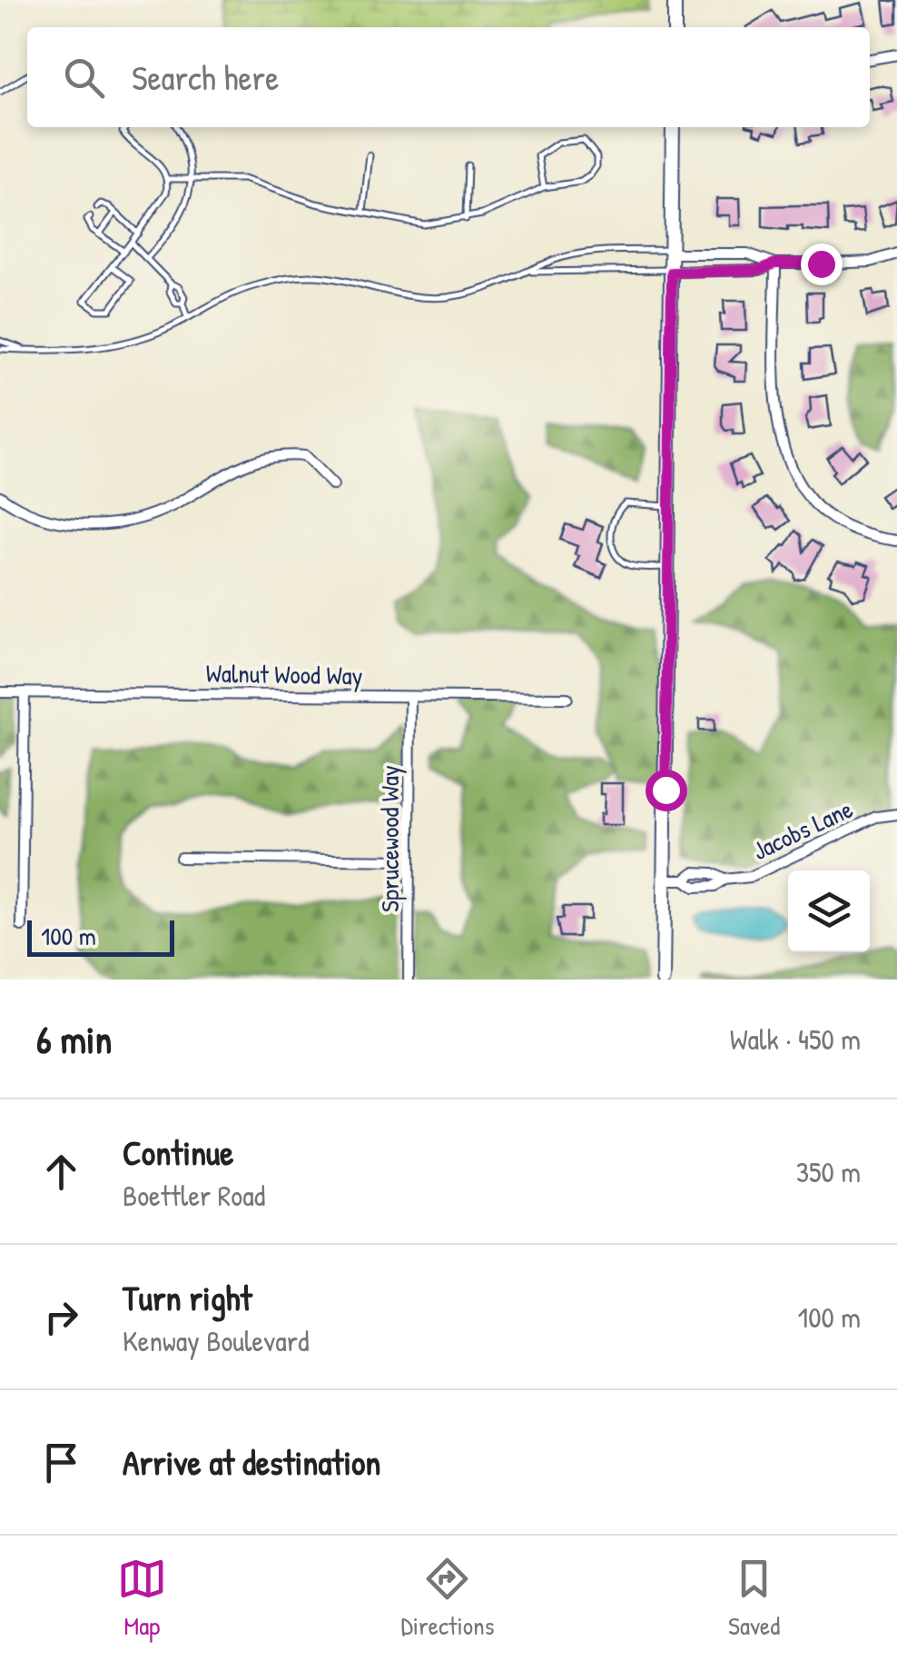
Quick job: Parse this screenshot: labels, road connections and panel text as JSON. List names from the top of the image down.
{
  "streets": {
    "street": ["Walnut Wood Way", "Jacobs Lane", "Sprucewood Way"]
  },
  "crossings": [
    ["Walnut Wood Way", "Sprucewood Way"]
  ],
  "scale_bar": "100 m",
  "page": {
    "search": "Search here",
    "scale": "100 m",
    "heading": ["6 min", "Walk · 450 m"],
    "list": [
      ["Continue", "Boettler Road", "350 m"],
      ["Turn right", "Kenway Boulevard", "100 m"],
      "Arrive at destination"
    ],
    "nav": ["Map", "Directions", "Saved"]
  }
}
